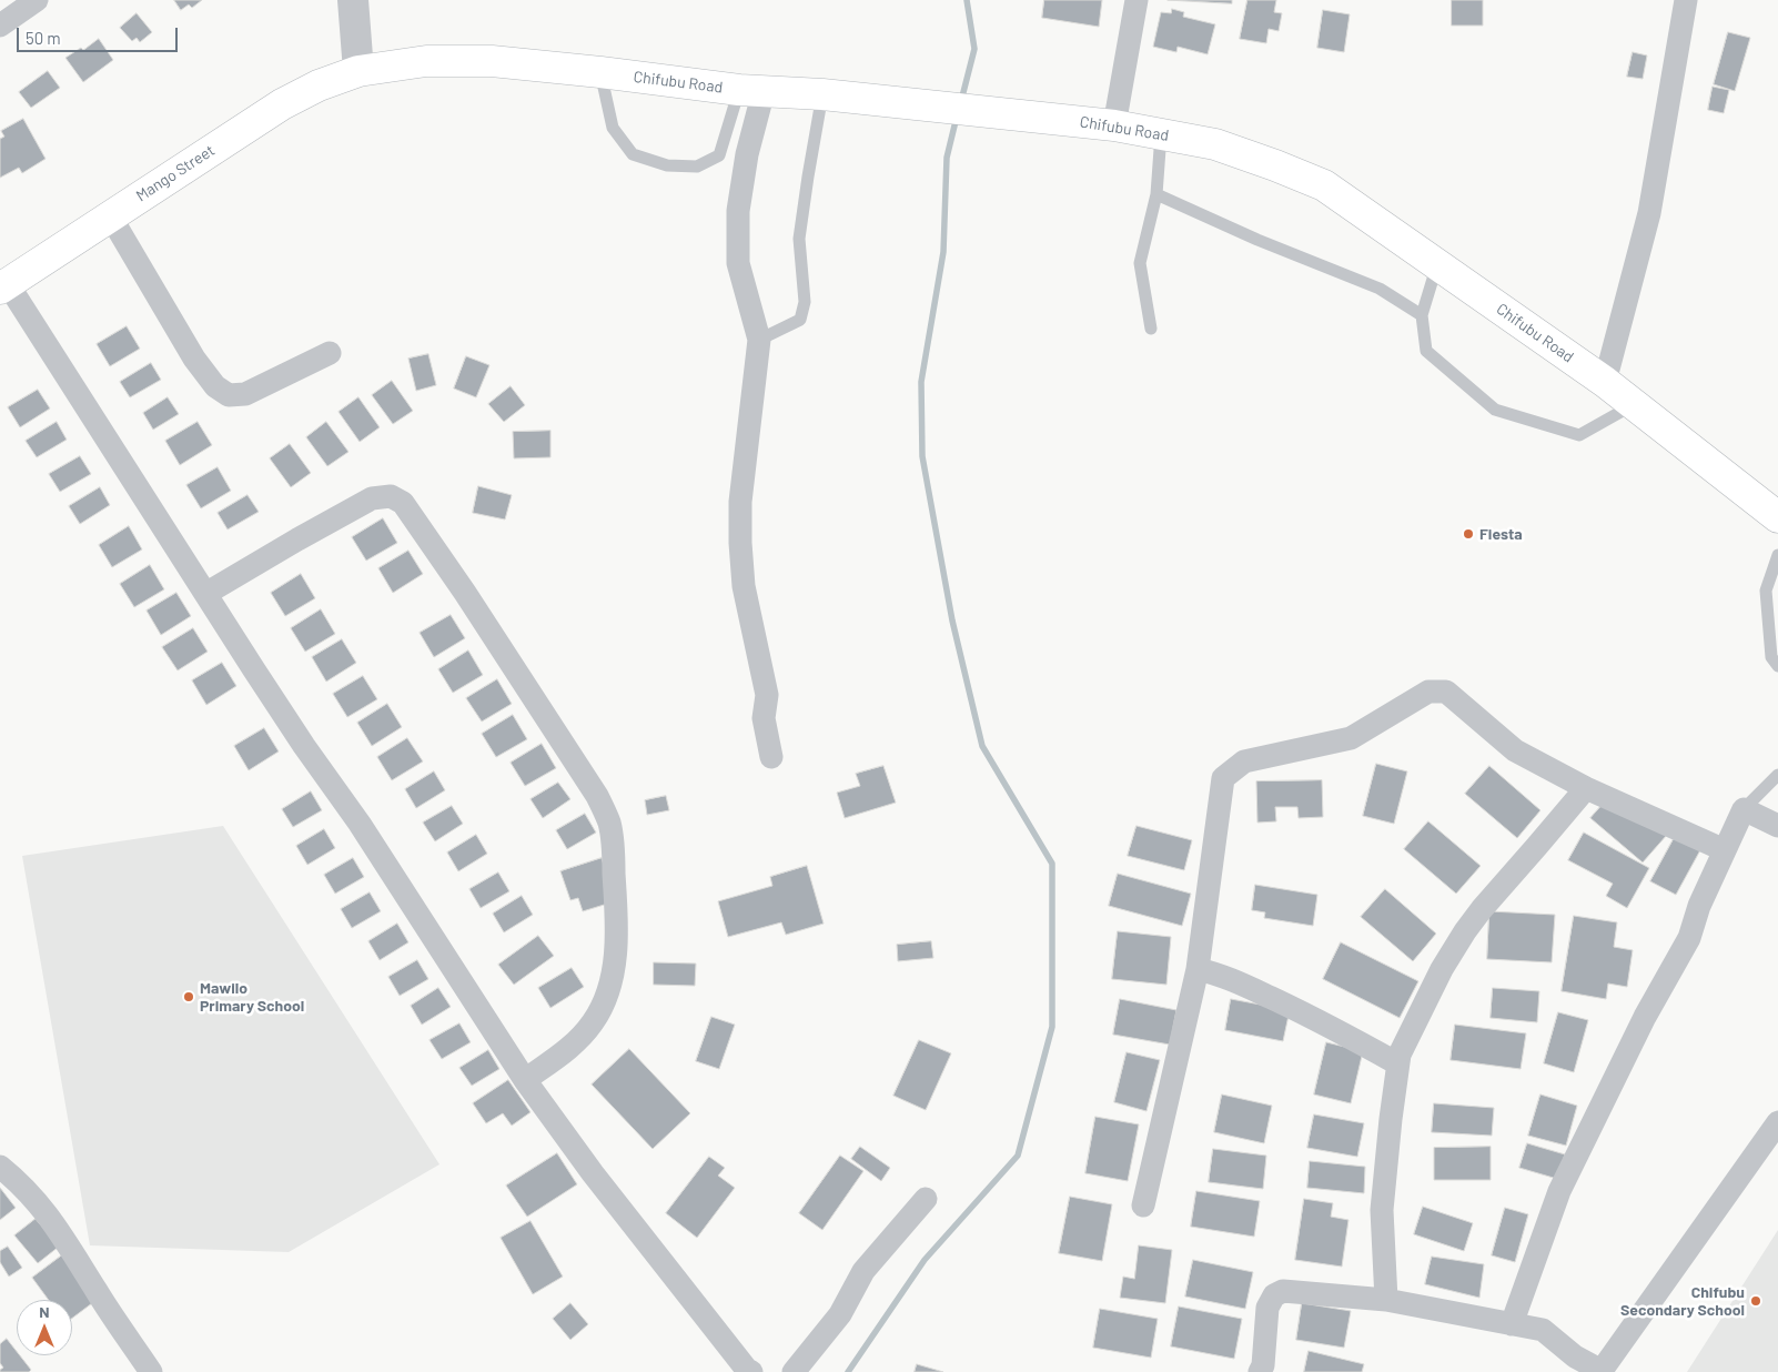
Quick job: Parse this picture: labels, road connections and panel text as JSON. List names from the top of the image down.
{
  "streets": {
    "main road": ["Chifubu Road", "Mango Street"]
  },
  "crossings": [
    ["Chifubu Road", "Mango Street"]
  ],
  "places": ["Fiesta", "Mawilo Primary School", "Chifubu Secondary School"],
  "scale_bar": "50 m",
  "north": "top"
}
